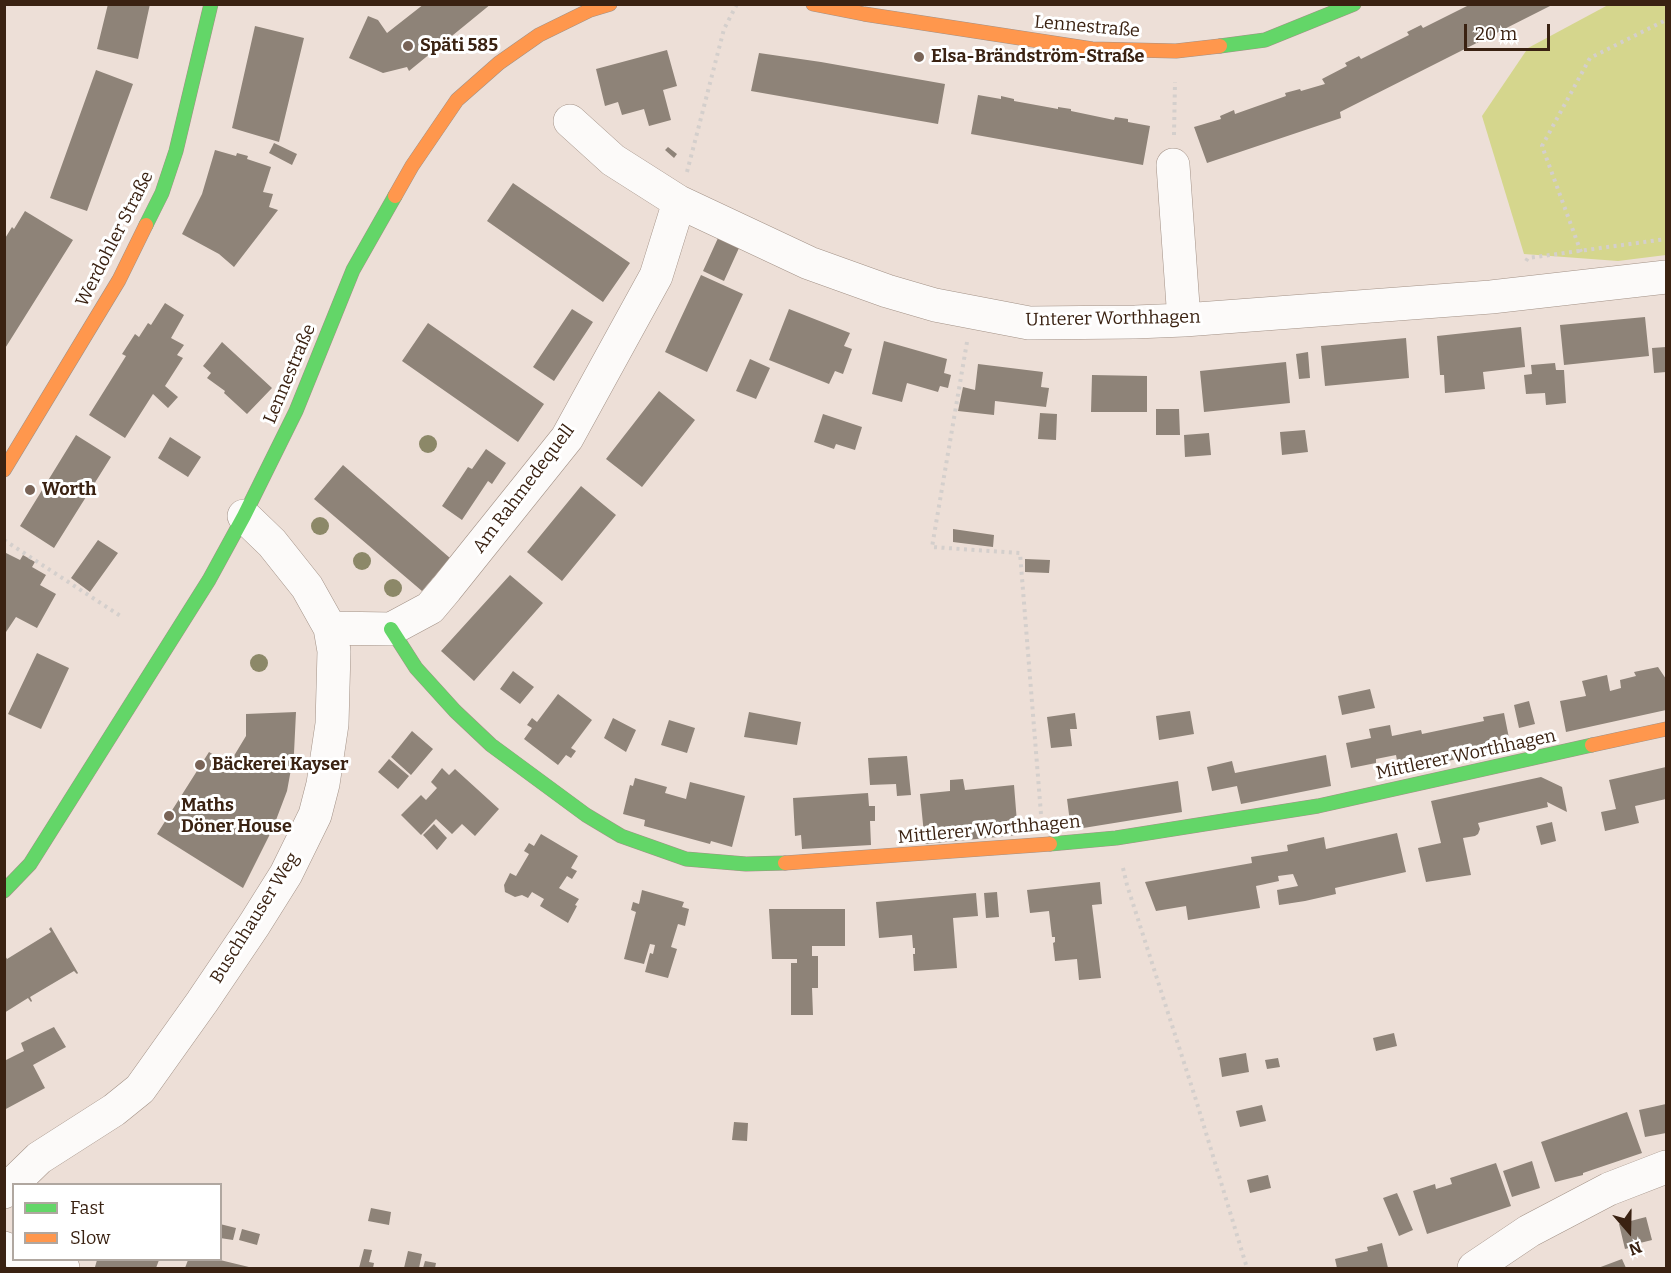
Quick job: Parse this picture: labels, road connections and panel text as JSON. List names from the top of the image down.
{
  "streets": {
    "street": [
      "Lennestraße",
      "Werdohler Straße",
      "Unterer Worthhagen",
      "Am Rahmedequell",
      "Mittlerer Worthhagen",
      "Buschhauser Weg"
    ]
  },
  "crossings": [
    ["Lennestraße", "Buschhauser Weg"],
    ["Unterer Worthhagen", "Am Rahmedequell"],
    ["Am Rahmedequell", "Mittlerer Worthhagen"],
    ["Am Rahmedequell", "Buschhauser Weg"]
  ],
  "places": [
    "Späti 585",
    "Elsa-Brändström-Straße",
    "Worth",
    "Bäckerei Kayser",
    "Maths Döner House"
  ],
  "legend": ["Fast", "Slow"],
  "scale_bar": "20 m",
  "north": "bottom"
}
